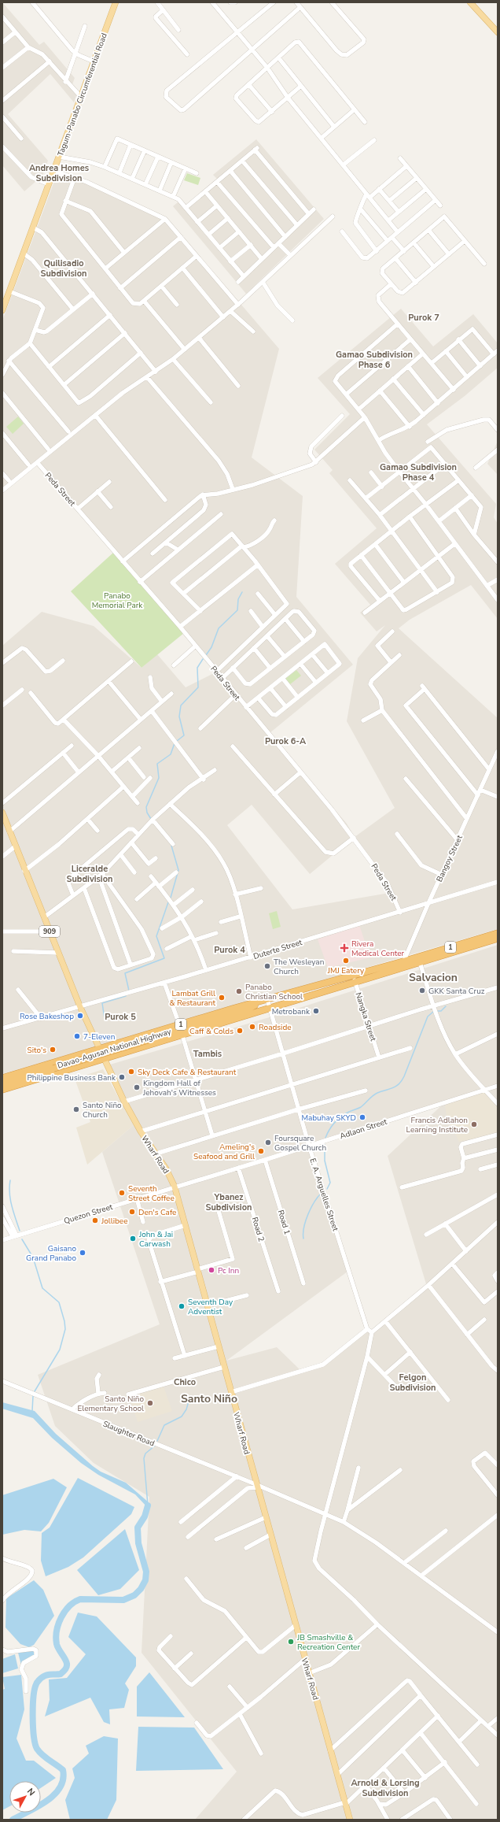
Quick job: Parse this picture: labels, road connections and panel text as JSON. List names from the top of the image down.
{
  "streets": {
    "highway": ["1", "Davao-Agusan National Highway"],
    "main road": ["Tagum-Panabo Circumferential Road", "909", "Wharf Road"],
    "street": [
      "Peda Street",
      "Bangoy Street",
      "Duterte Street",
      "Nangka Street",
      "Adlaon Street",
      "E. A. Arguelles Street",
      "Quezon Street",
      "Road 1",
      "Road 2",
      "Slaughter Road"
    ]
  },
  "crossings": [
    ["Peda Street", "Duterte Street"],
    ["Bangoy Street", "Duterte Street"],
    ["Bangoy Street", "Davao-Agusan National Highway"],
    ["909", "Duterte Street"],
    ["909", "Davao-Agusan National Highway"],
    ["909", "Wharf Road"],
    ["Nangka Street", "Davao-Agusan National Highway"],
    ["Davao-Agusan National Highway", "Wharf Road"],
    ["Davao-Agusan National Highway", "E. A. Arguelles Street"],
    ["Adlaon Street", "Wharf Road"],
    ["Adlaon Street", "E. A. Arguelles Street"],
    ["Adlaon Street", "Quezon Street"],
    ["Adlaon Street", "Road 1"],
    ["Adlaon Street", "Road 2"],
    ["Wharf Road", "Quezon Street"],
    ["Wharf Road", "Slaughter Road"]
  ],
  "districts": [
    "Andrea Homes Subdivision",
    "Quilisadio Subdivision",
    "Purok 7",
    "Gamao Subdivision Phase 6",
    "Gamao Subdivision Phase 4",
    "Purok 6-A",
    "Liceralde Subdivision",
    "Purok 4",
    "Salvacion",
    "Purok 5",
    "Tambis",
    "Ybanez Subdivision",
    "Felgon Subdivision",
    "Chico",
    "Santo Niño",
    "Arnold & Lorsing Subdivision"
  ],
  "parks": ["Panabo Memorial Park"],
  "places": {
    "health": ["Rivera Medical Center"],
    "other": [
      "JMJ Eatery",
      "The Wesleyan Church",
      "GKK Santa Cruz",
      "Panabo Christian School",
      "Lambat Grill & Restaurant",
      "Metrobank",
      "Rose Bakeshop",
      "Roadside",
      "Caff & Colds",
      "7-Eleven",
      "Sito's",
      "Sky Deck Cafe & Restaurant",
      "Philippine Business Bank",
      "Kingdom Hall of Jehovah's Witnesses",
      "Santo Niño Church",
      "Mabuhay SKYD",
      "Francis Adlahon Learning Institute",
      "Foursquare Gospel Church",
      "Ameling's Seafood and Grill",
      "Seventh Street Coffee",
      "Den's Cafe",
      "Jollibee",
      "John & Jai Carwash",
      "Gaisano Grand Panabo",
      "Pc Inn",
      "Seventh Day Adventist",
      "Santo Niño Elementary School",
      "JB Smashville & Recreation Center"
    ]
  },
  "north": "top right"
}
